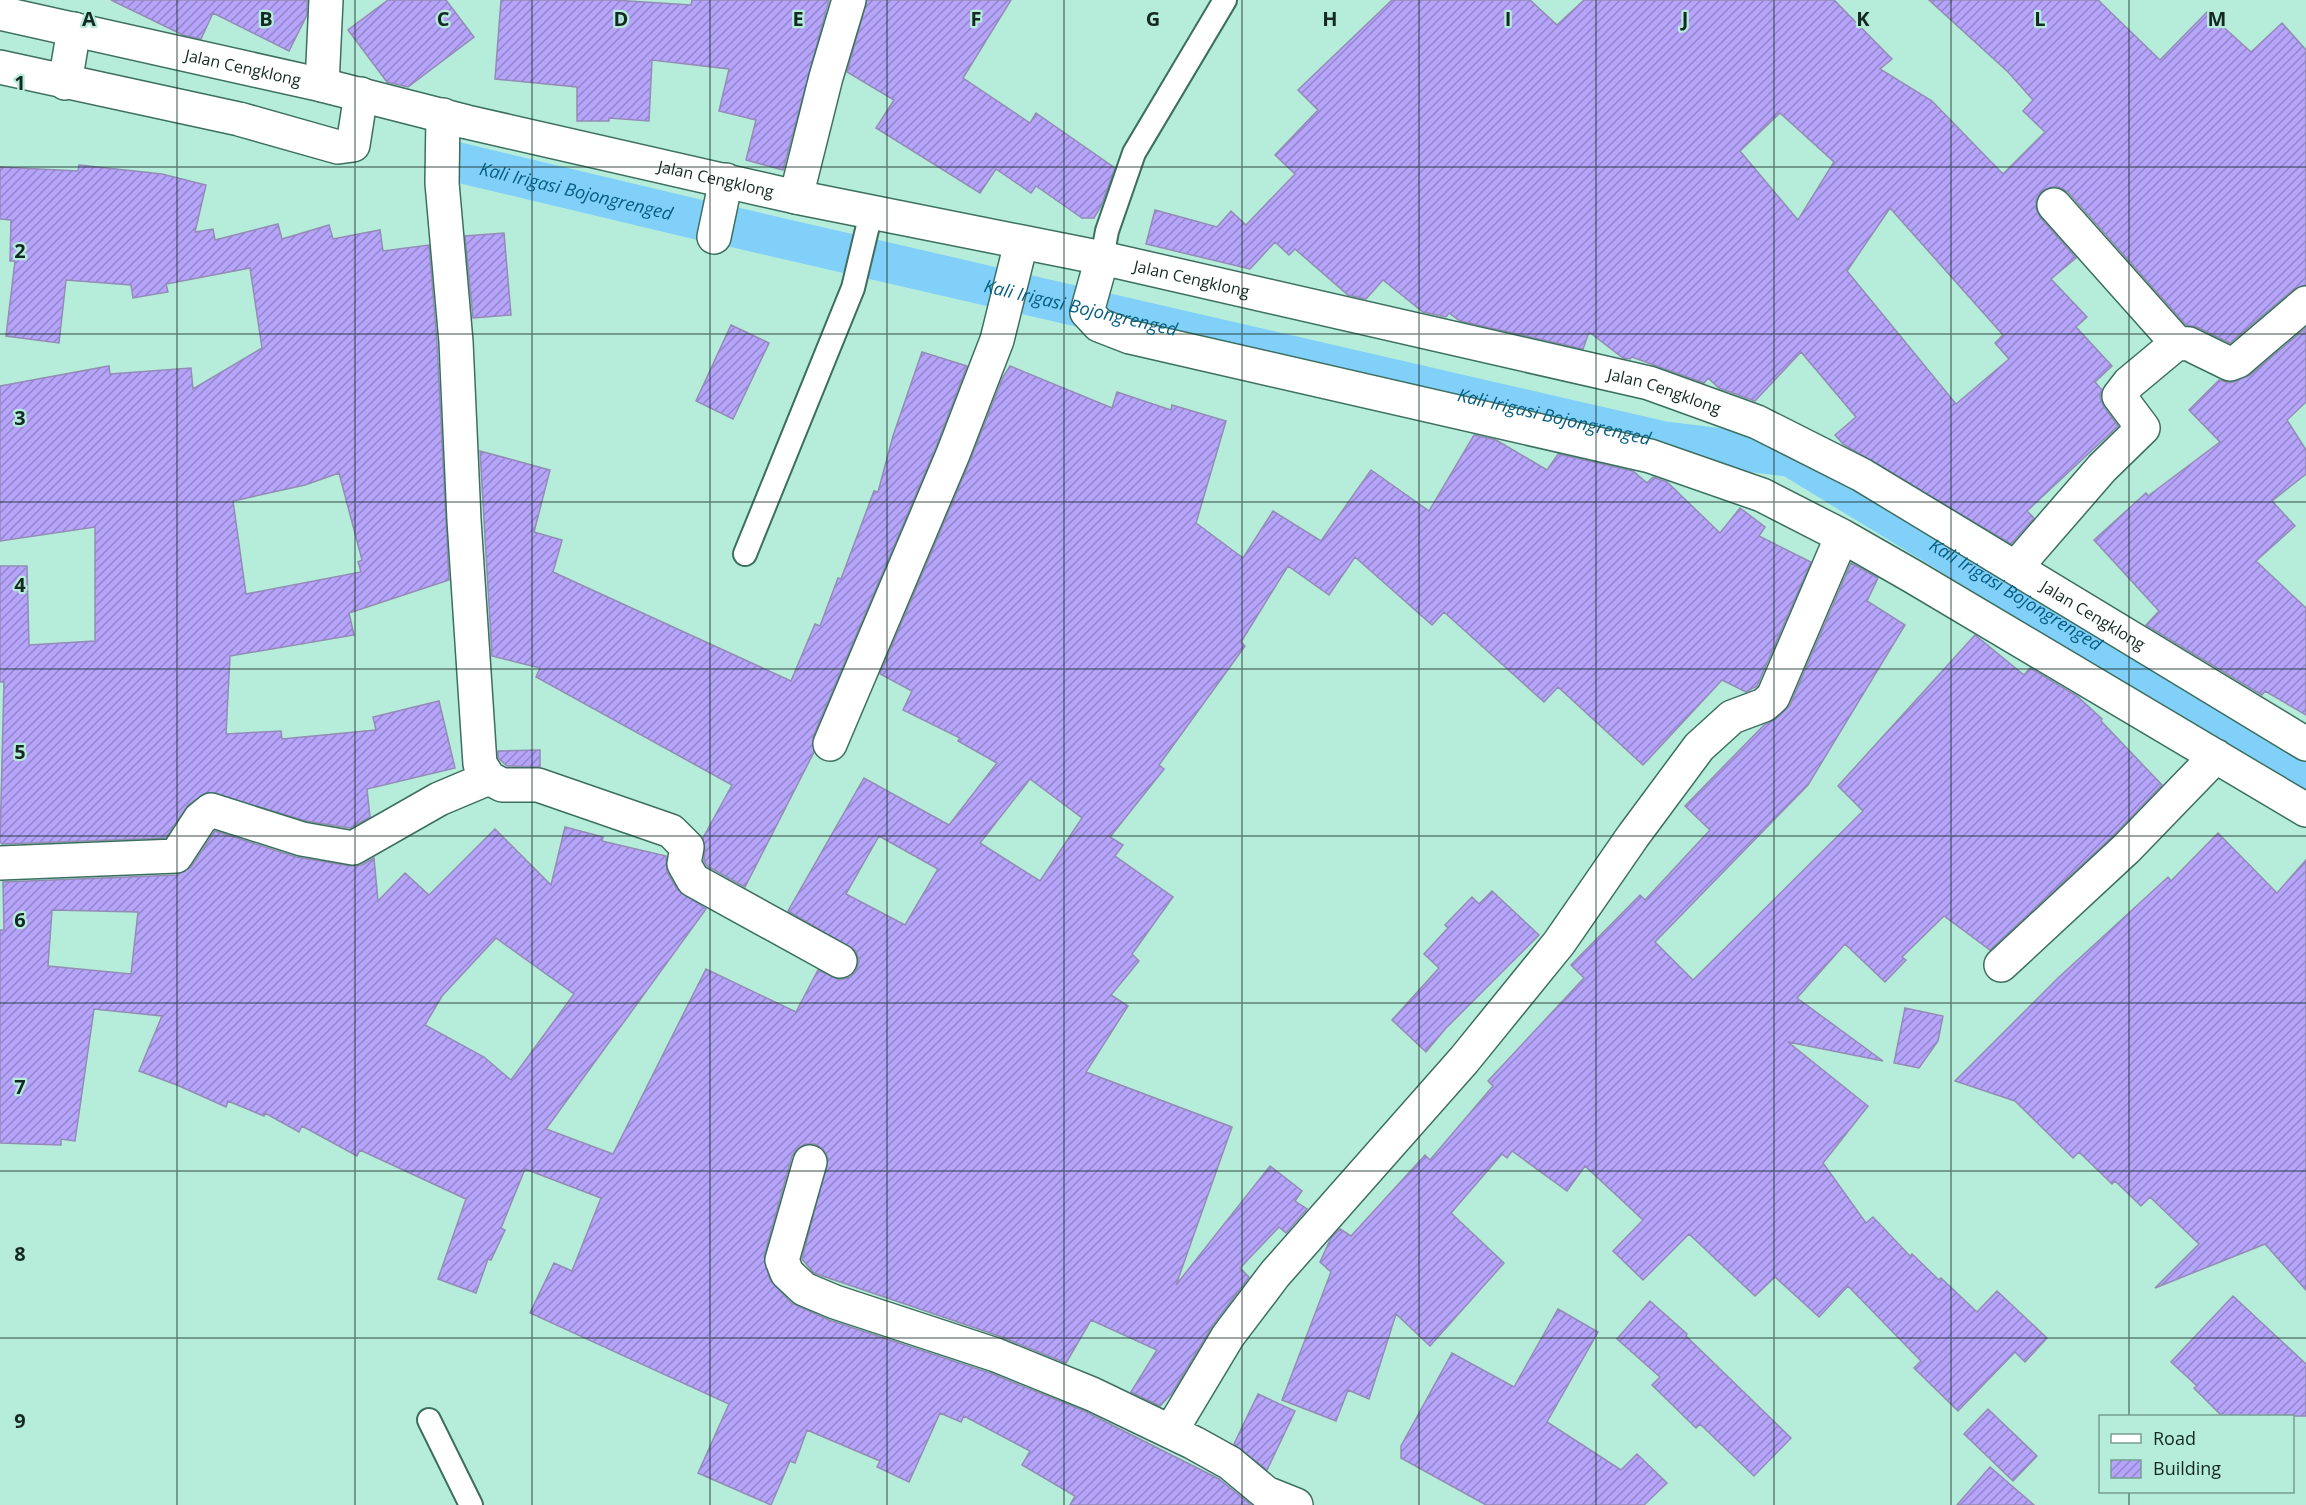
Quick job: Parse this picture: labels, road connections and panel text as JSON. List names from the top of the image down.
{
  "streets": {
    "street": ["Jalan Cengklong"]
  },
  "water": ["Kali Irigasi Bojongrenged"],
  "legend": ["Road", "Building"],
  "grid": {
    "columns": [
      "A",
      "B",
      "C",
      "D",
      "E",
      "F",
      "G",
      "H",
      "I",
      "J",
      "K",
      "L",
      "M"
    ],
    "rows": [
      "1",
      "2",
      "3",
      "4",
      "5",
      "6",
      "7",
      "8",
      "9"
    ]
  }
}
